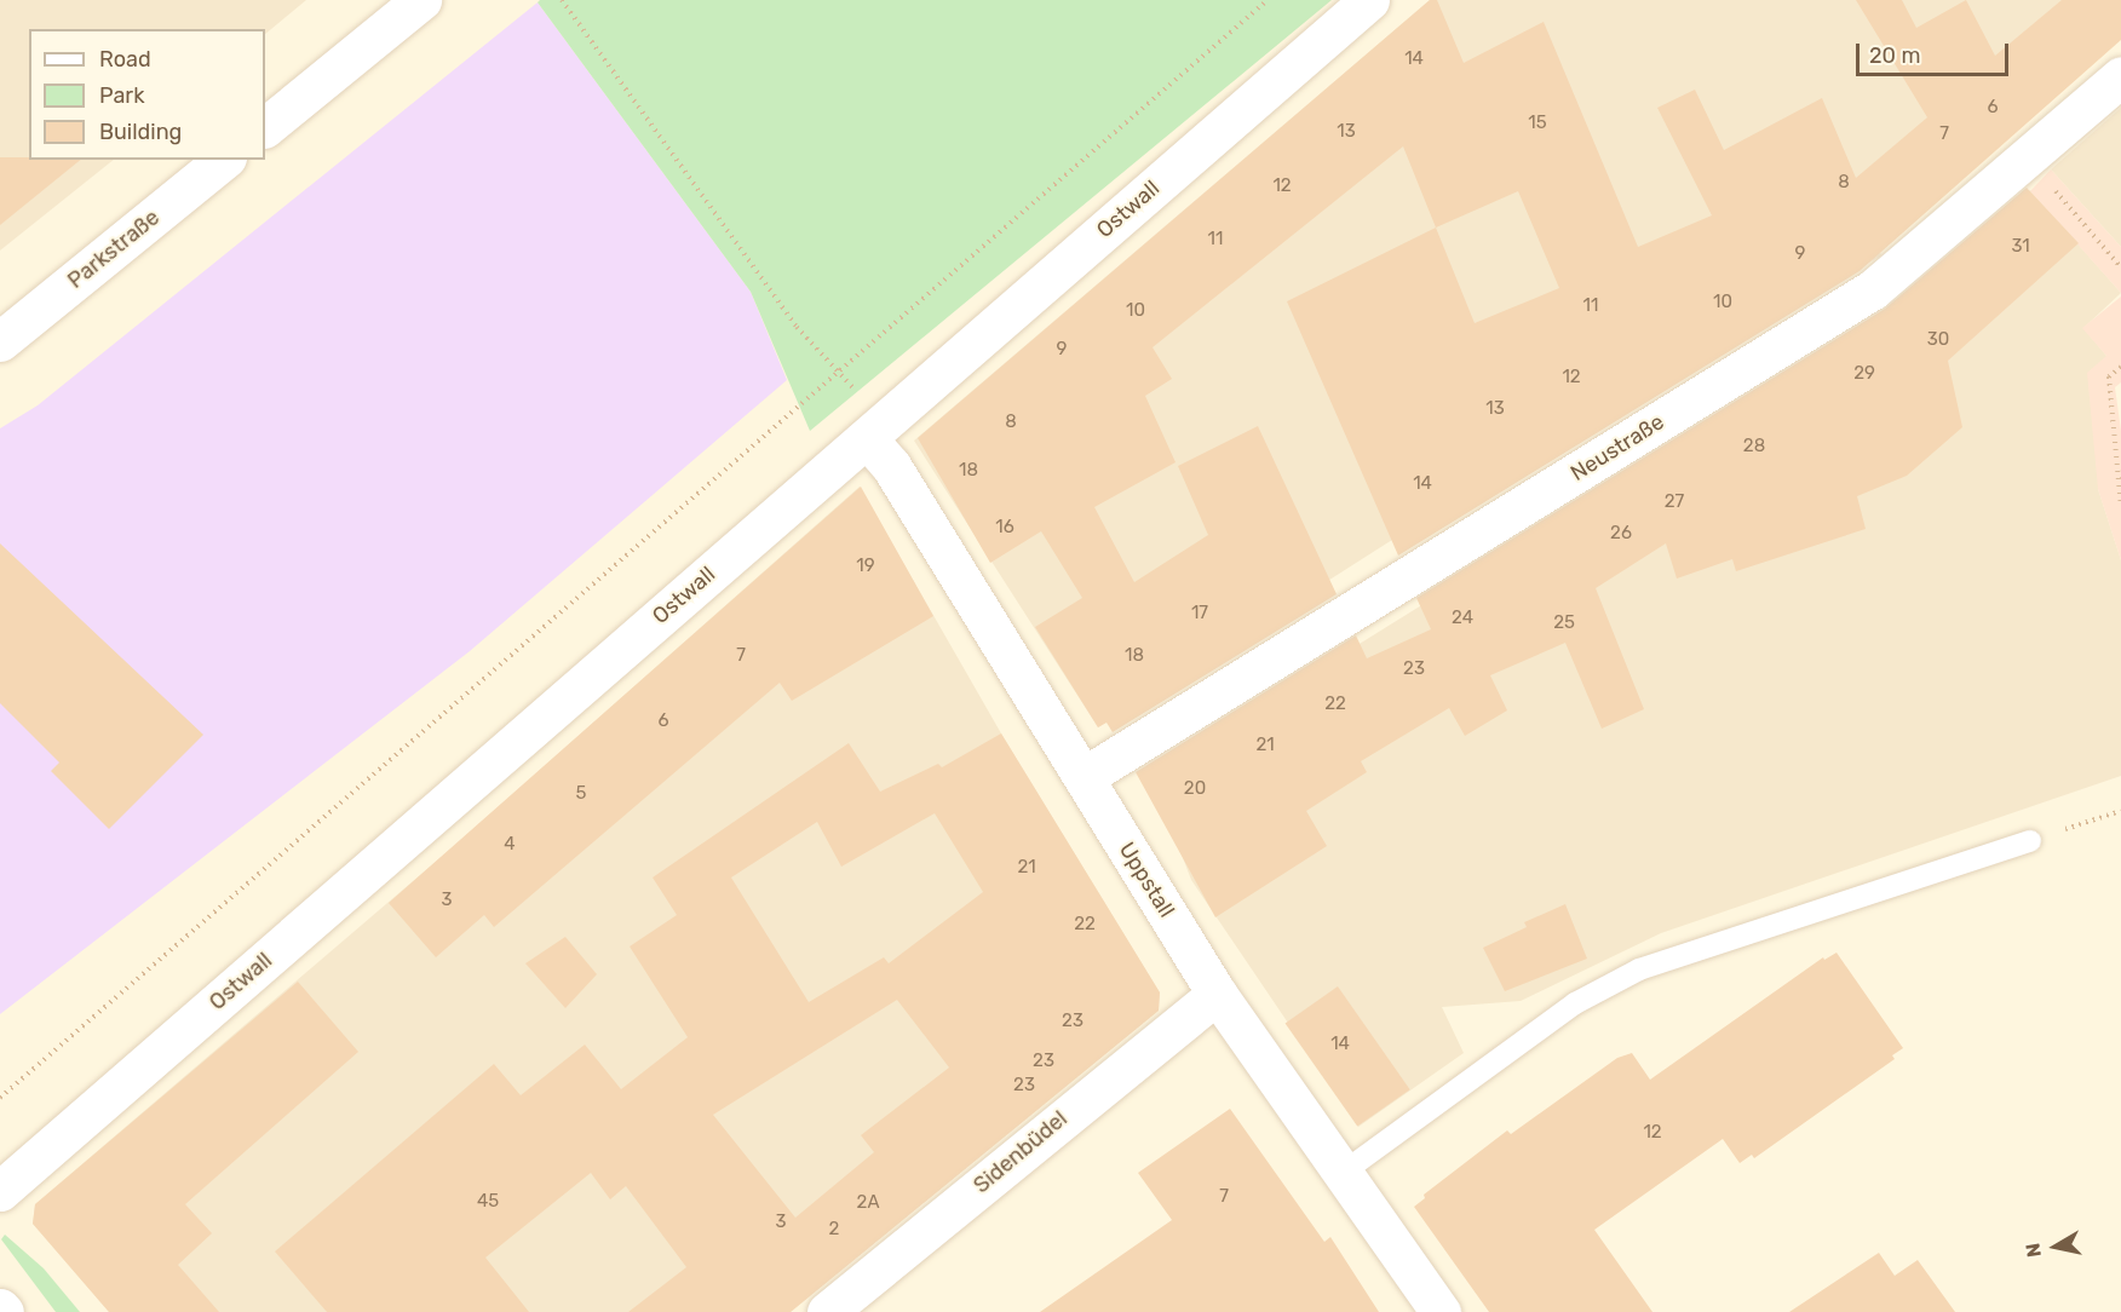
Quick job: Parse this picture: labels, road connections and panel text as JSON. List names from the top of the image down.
{
  "streets": {
    "street": [
      "Ostwall",
      "Parkstraße",
      "Neustraße",
      "Uppstall",
      "Sidenbüdel"
    ]
  },
  "crossings": [
    ["Ostwall", "Uppstall"],
    ["Neustraße", "Uppstall"],
    ["Uppstall", "Sidenbüdel"]
  ],
  "house_numbers": [
    "14",
    "6",
    "15",
    "13",
    "7",
    "8",
    "12",
    "11",
    "31",
    "9",
    "10",
    "11",
    "10",
    "30",
    "9",
    "29",
    "12",
    "13",
    "8",
    "28",
    "18",
    "14",
    "27",
    "16",
    "26",
    "19",
    "17",
    "24",
    "25",
    "7",
    "18",
    "23",
    "22",
    "6",
    "21",
    "20",
    "5",
    "4",
    "21",
    "3",
    "22",
    "23",
    "14",
    "23",
    "23",
    "12",
    "7",
    "45",
    "2A",
    "3",
    "2"
  ],
  "legend": ["Road", "Park", "Building"],
  "scale_bar": "20 m",
  "north": "left"
}
